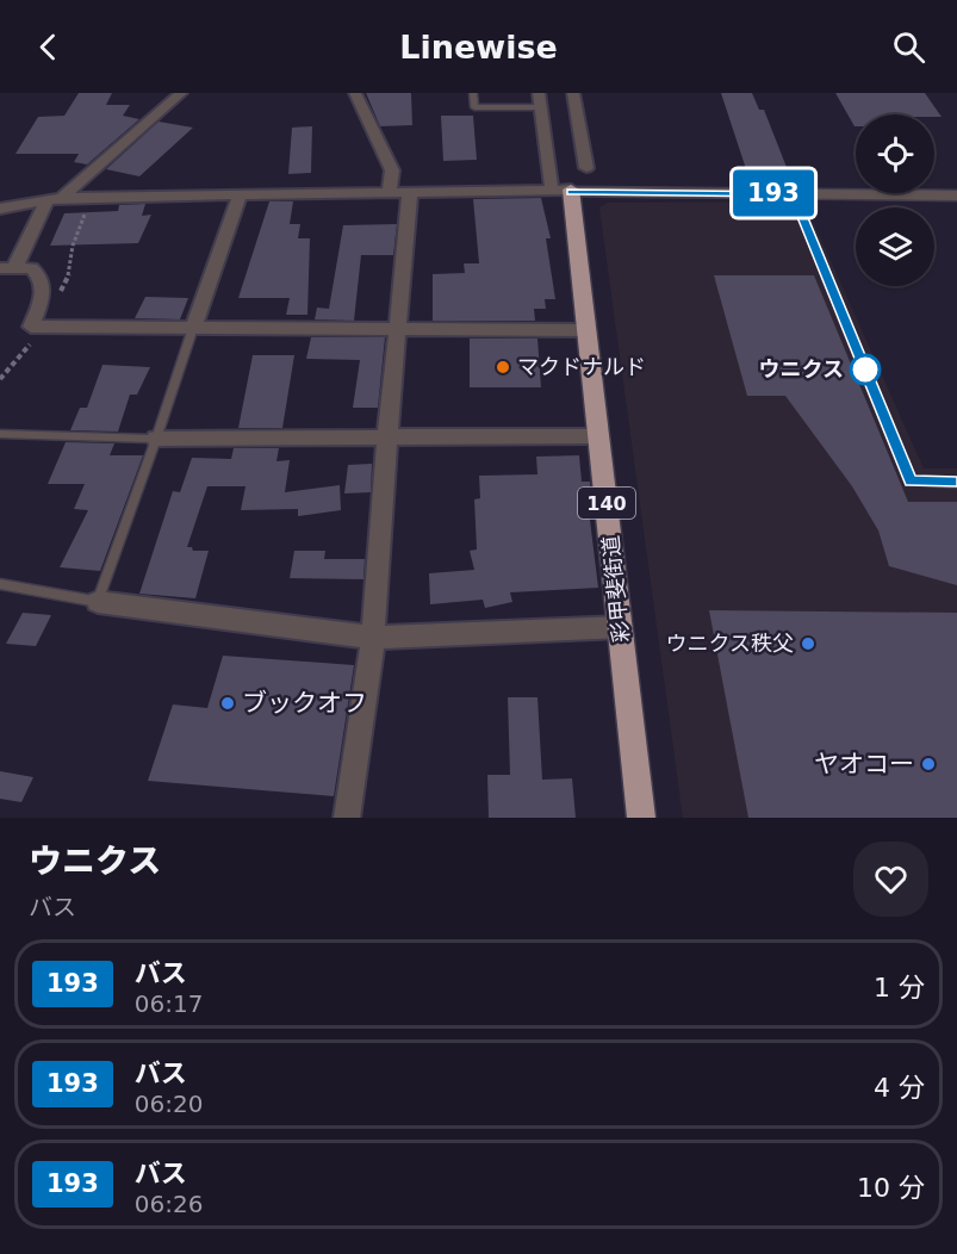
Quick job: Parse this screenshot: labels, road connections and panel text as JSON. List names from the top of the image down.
{
  "streets": {
    "highway": ["140", "彩甲斐街道"]
  },
  "places": [
    "マクドナルド",
    "ウニクス",
    "ウニクス秩父",
    "ブックオフ",
    "ヤオコー"
  ],
  "lines": ["bus line 193"],
  "page": {
    "header": "Linewise",
    "on_map": "193",
    "heading": ["ウニクス", "バス"],
    "list": [
      {
        "mark": "193",
        "name": "バス",
        "note": "06:17",
        "value": "1 分"
      },
      {
        "mark": "193",
        "name": "バス",
        "note": "06:20",
        "value": "4 分"
      },
      {
        "mark": "193",
        "name": "バス",
        "note": "06:26",
        "value": "10 分"
      }
    ]
  }
}
